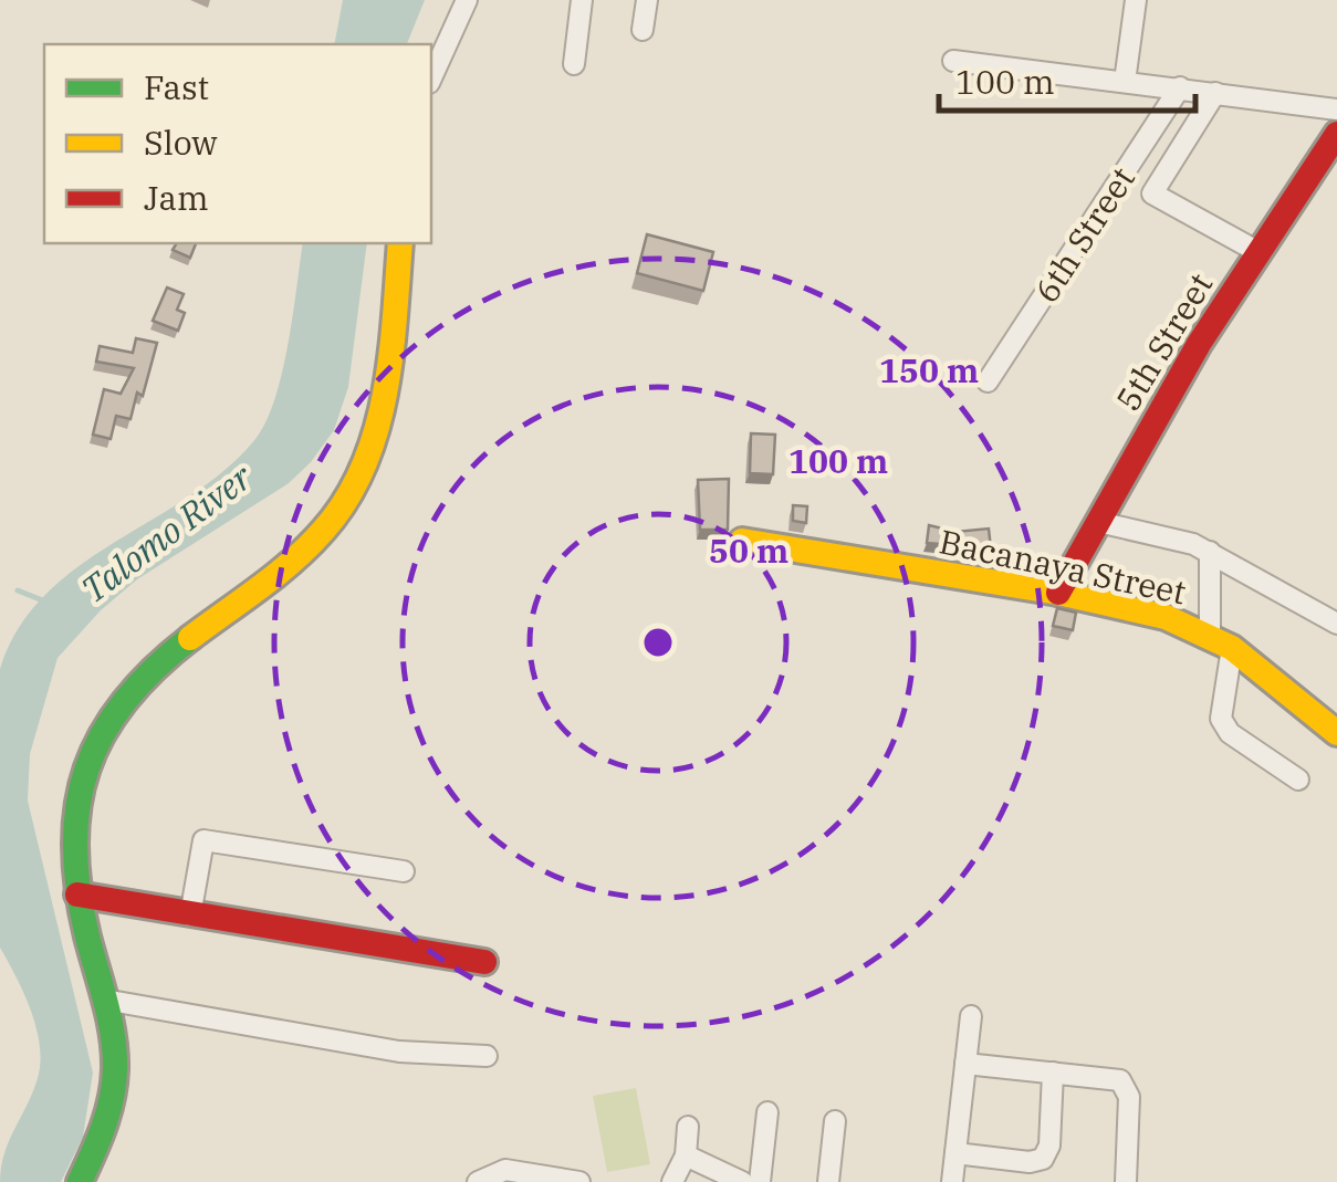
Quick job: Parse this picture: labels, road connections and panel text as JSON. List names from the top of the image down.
{
  "streets": {
    "street": ["6th Street", "5th Street", "Bacanaya Street"]
  },
  "crossings": [
    ["5th Street", "Bacanaya Street"]
  ],
  "water": ["Talomo River"],
  "legend": ["Fast", "Slow", "Jam"],
  "scale_bar": "100 m",
  "rings": ["150 m", "100 m", "50 m"]
}
